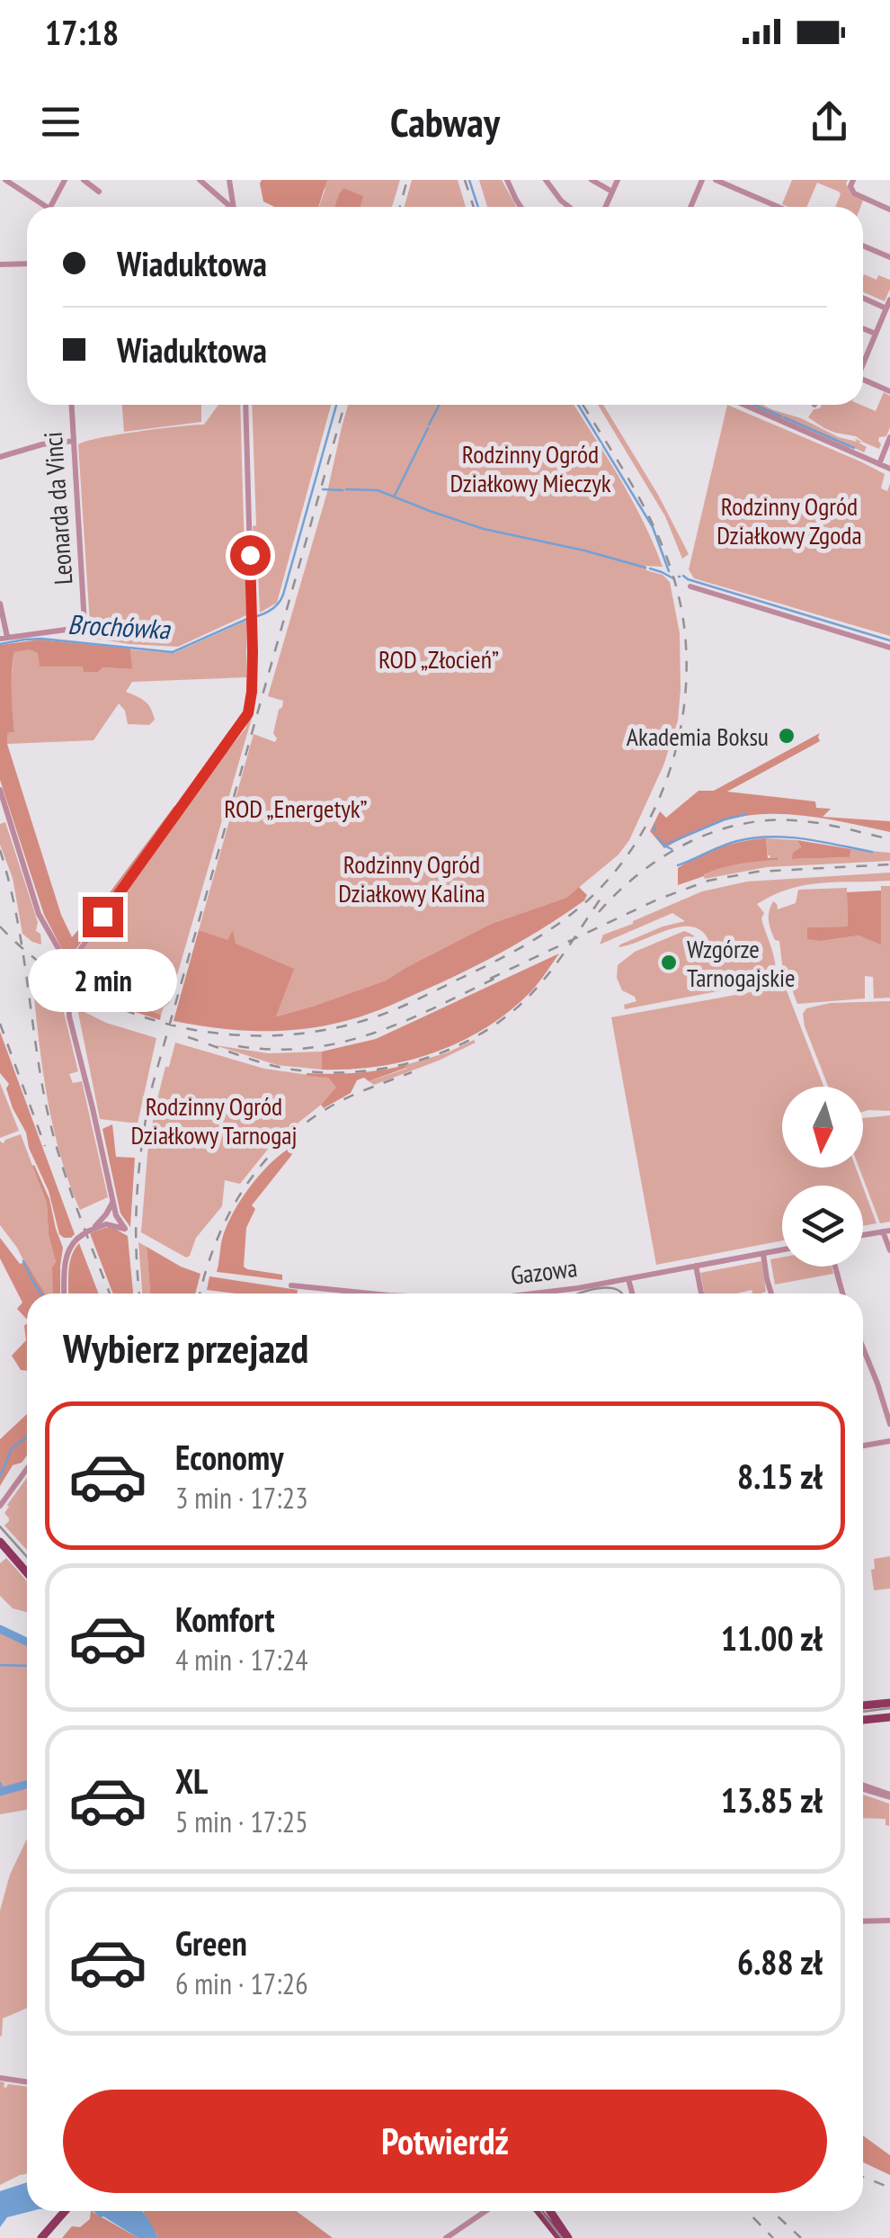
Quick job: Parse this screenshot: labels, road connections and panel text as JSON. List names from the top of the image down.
{
  "streets": {
    "street": ["Leonarda da Vinci", "Gazowa"]
  },
  "water": ["Brochówka"],
  "parks": [
    "Rodzinny Ogród Działkowy Mieczyk",
    "Rodzinny Ogród Działkowy Zgoda",
    "ROD „Złocień”",
    "ROD „Energetyk”",
    "Rodzinny Ogród Działkowy Kalina",
    "Rodzinny Ogród Działkowy Tarnogaj"
  ],
  "places": ["Akademia Boksu", "Wzgórze Tarnogajskie"],
  "north": "bottom",
  "page": {
    "status": "17:18",
    "header": "Cabway",
    "banner": ["Wiaduktowa", "Wiaduktowa"],
    "bubble": "2 min",
    "heading": "Wybierz przejazd",
    "list": [
      {
        "name": "Economy",
        "note": "3 min · 17:23",
        "value": "8.15 zł"
      },
      {
        "name": "Komfort",
        "note": "4 min · 17:24",
        "value": "11.00 zł"
      },
      {
        "name": "XL",
        "note": "5 min · 17:25",
        "value": "13.85 zł"
      },
      {
        "name": "Green",
        "note": "6 min · 17:26",
        "value": "6.88 zł"
      }
    ],
    "buttons": "Potwierdź"
  }
}
